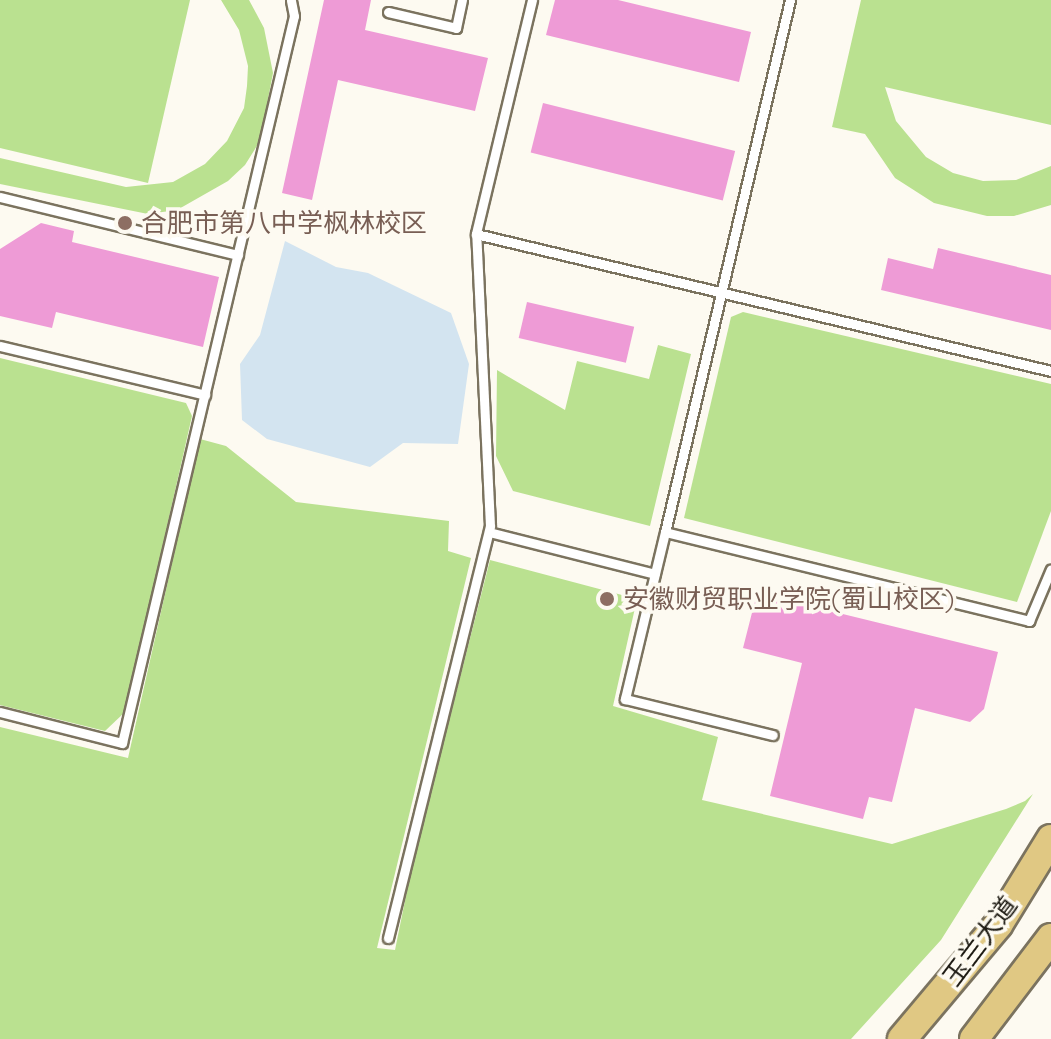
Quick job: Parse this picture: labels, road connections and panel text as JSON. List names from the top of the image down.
{
  "streets": {
    "main road": ["玉兰大道"]
  },
  "places": ["合肥市第八中学枫林校区", "安徽财贸职业学院(蜀山校区)"]
}
